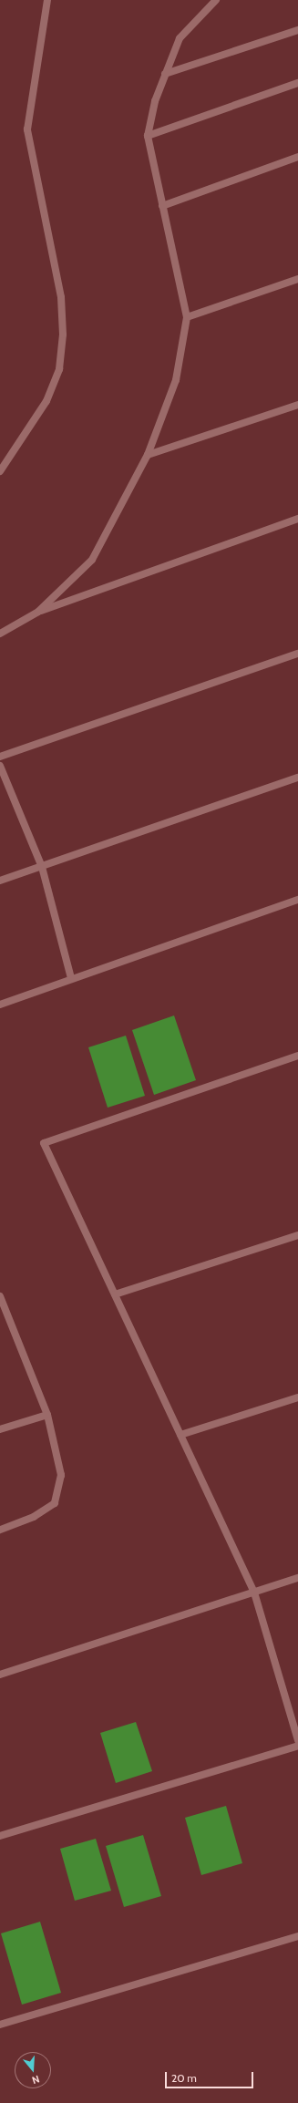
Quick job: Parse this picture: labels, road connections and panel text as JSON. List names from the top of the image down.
{
  "scale_bar": "20 m",
  "north": "bottom"
}
